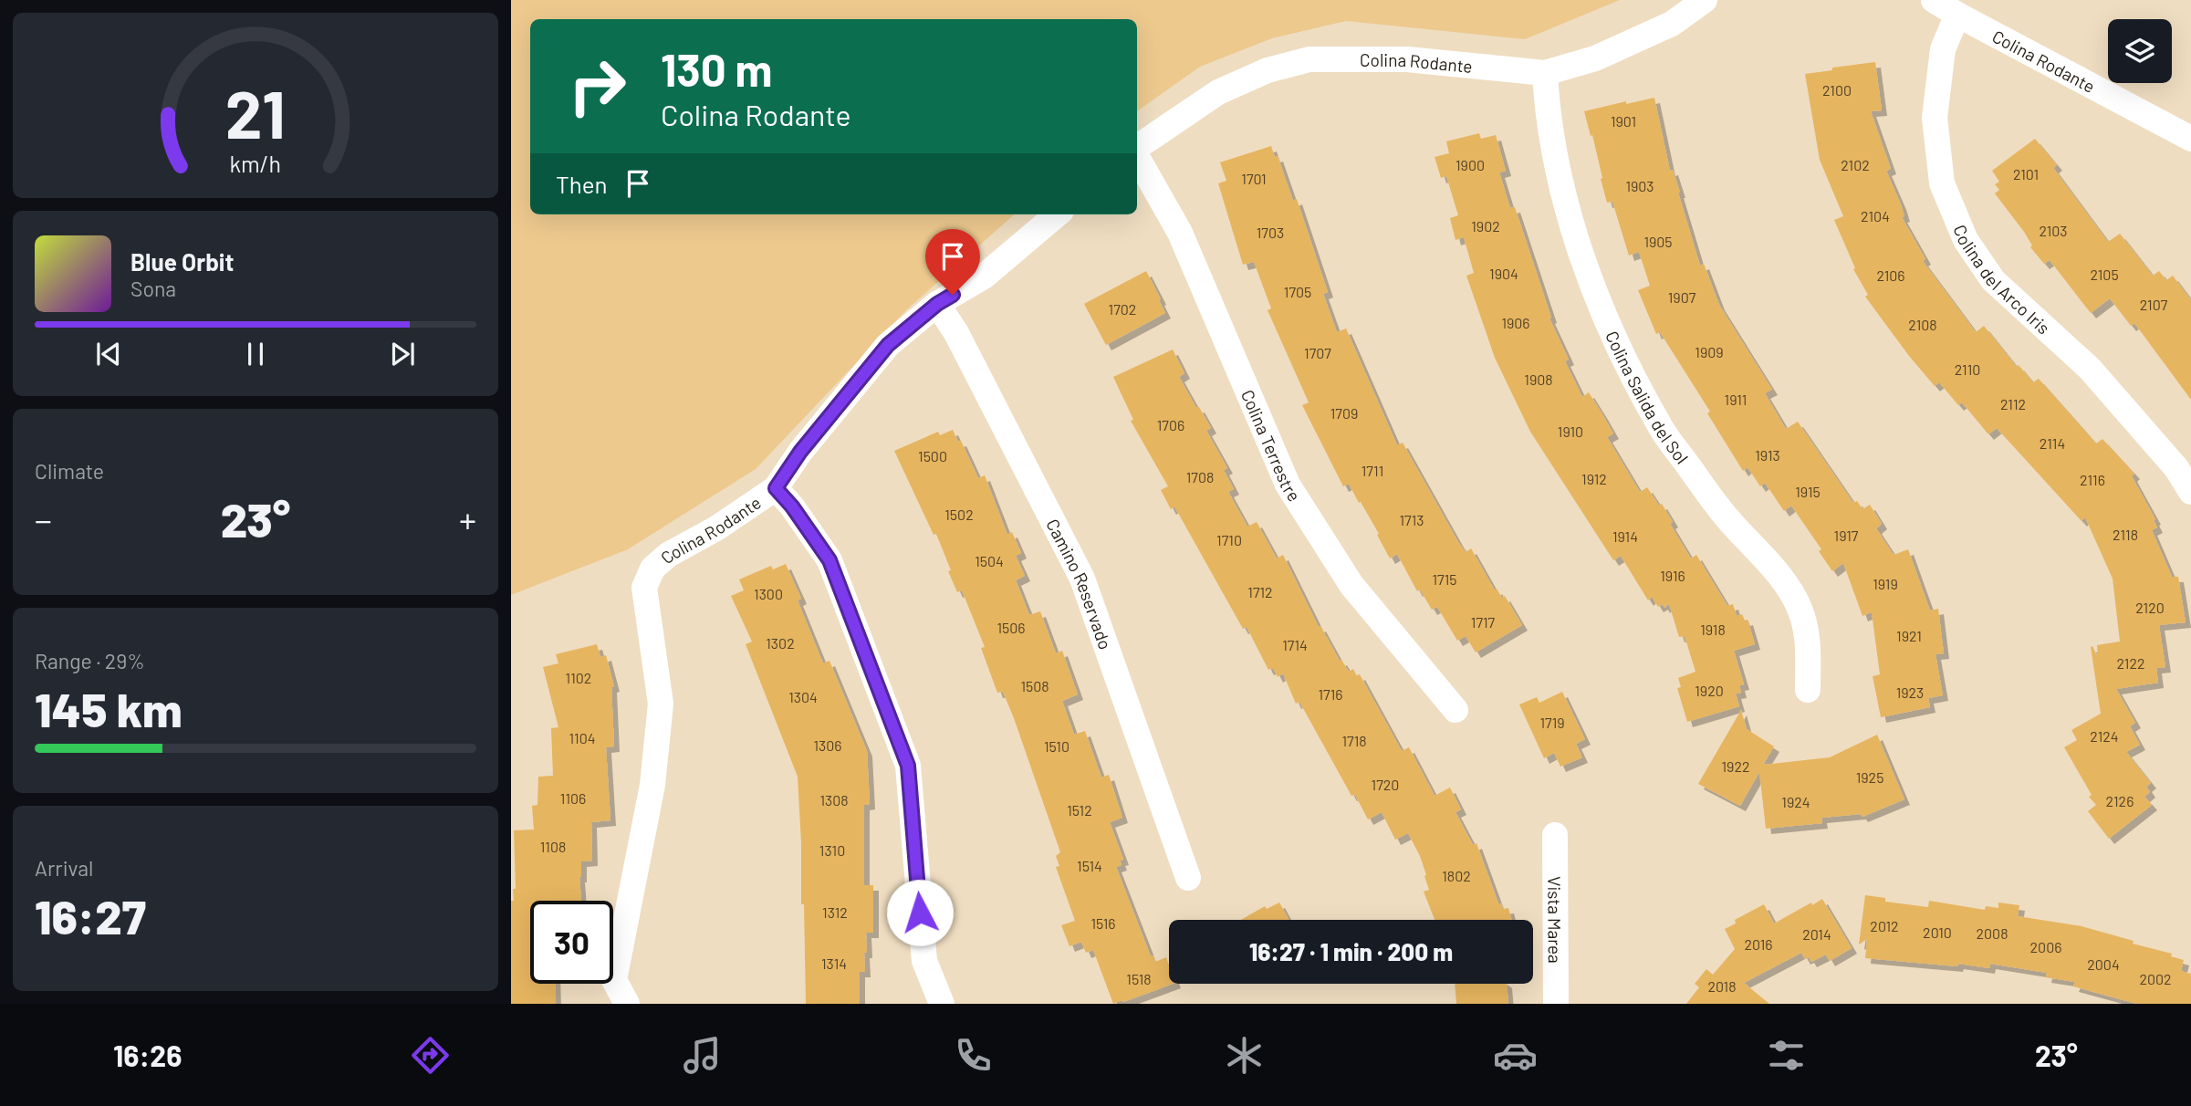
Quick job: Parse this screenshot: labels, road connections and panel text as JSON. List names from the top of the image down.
{
  "streets": {
    "street": [
      "Colina Rodante",
      "Colina del Arco Iris",
      "Colina Salida del Sol",
      "Colina Terrestre",
      "Camino Reservado",
      "Vista Marea"
    ]
  },
  "crossings": [
    ["Colina Rodante", "Colina del Arco Iris"],
    ["Colina Rodante", "Colina Salida del Sol"],
    ["Colina Rodante", "Camino Reservado"]
  ],
  "house_numbers": [
    "2100",
    "1901",
    "1900",
    "2102",
    "2101",
    "1701",
    "1903",
    "2104",
    "1902",
    "2103",
    "1703",
    "1905",
    "1904",
    "2105",
    "2106",
    "1705",
    "1907",
    "2107",
    "1702",
    "1906",
    "2108",
    "1909",
    "1707",
    "2110",
    "1908",
    "1911",
    "2112",
    "1709",
    "1706",
    "1910",
    "2114",
    "1913",
    "1500",
    "1711",
    "1708",
    "1912",
    "2116",
    "1915",
    "1502",
    "1713",
    "2118",
    "1917",
    "1914",
    "1710",
    "1504",
    "1916",
    "1715",
    "1919",
    "1712",
    "1300",
    "2120",
    "1717",
    "1506",
    "1918",
    "1921",
    "1302",
    "1714",
    "2122",
    "1102",
    "1508",
    "1920",
    "1923",
    "1716",
    "1304",
    "1719",
    "2124",
    "1104",
    "1718",
    "1306",
    "1510",
    "1922",
    "1925",
    "1720",
    "1106",
    "1308",
    "2126",
    "1924",
    "1512",
    "1108",
    "1310",
    "1514",
    "1802",
    "1312",
    "1516",
    "2012",
    "2010",
    "2008",
    "2014",
    "2016",
    "2006",
    "1314",
    "2004",
    "1518",
    "2002",
    "2018"
  ],
  "page": {
    "turn": ["130 m", "Colina Rodante"],
    "then": "Then",
    "song": ["Blue Orbit", "Sona"],
    "tile": [
      "Climate",
      ["Range · 29%", "145 km"],
      ["Arrival", "16:27"]
    ],
    "heat": ["−", "23°", "+"],
    "limit": "30",
    "trip": "16:27 · 1 min · 200 m",
    "tabs": ["16:26", "23°"],
    "gauge": ["21", "km/h"]
  }
}
